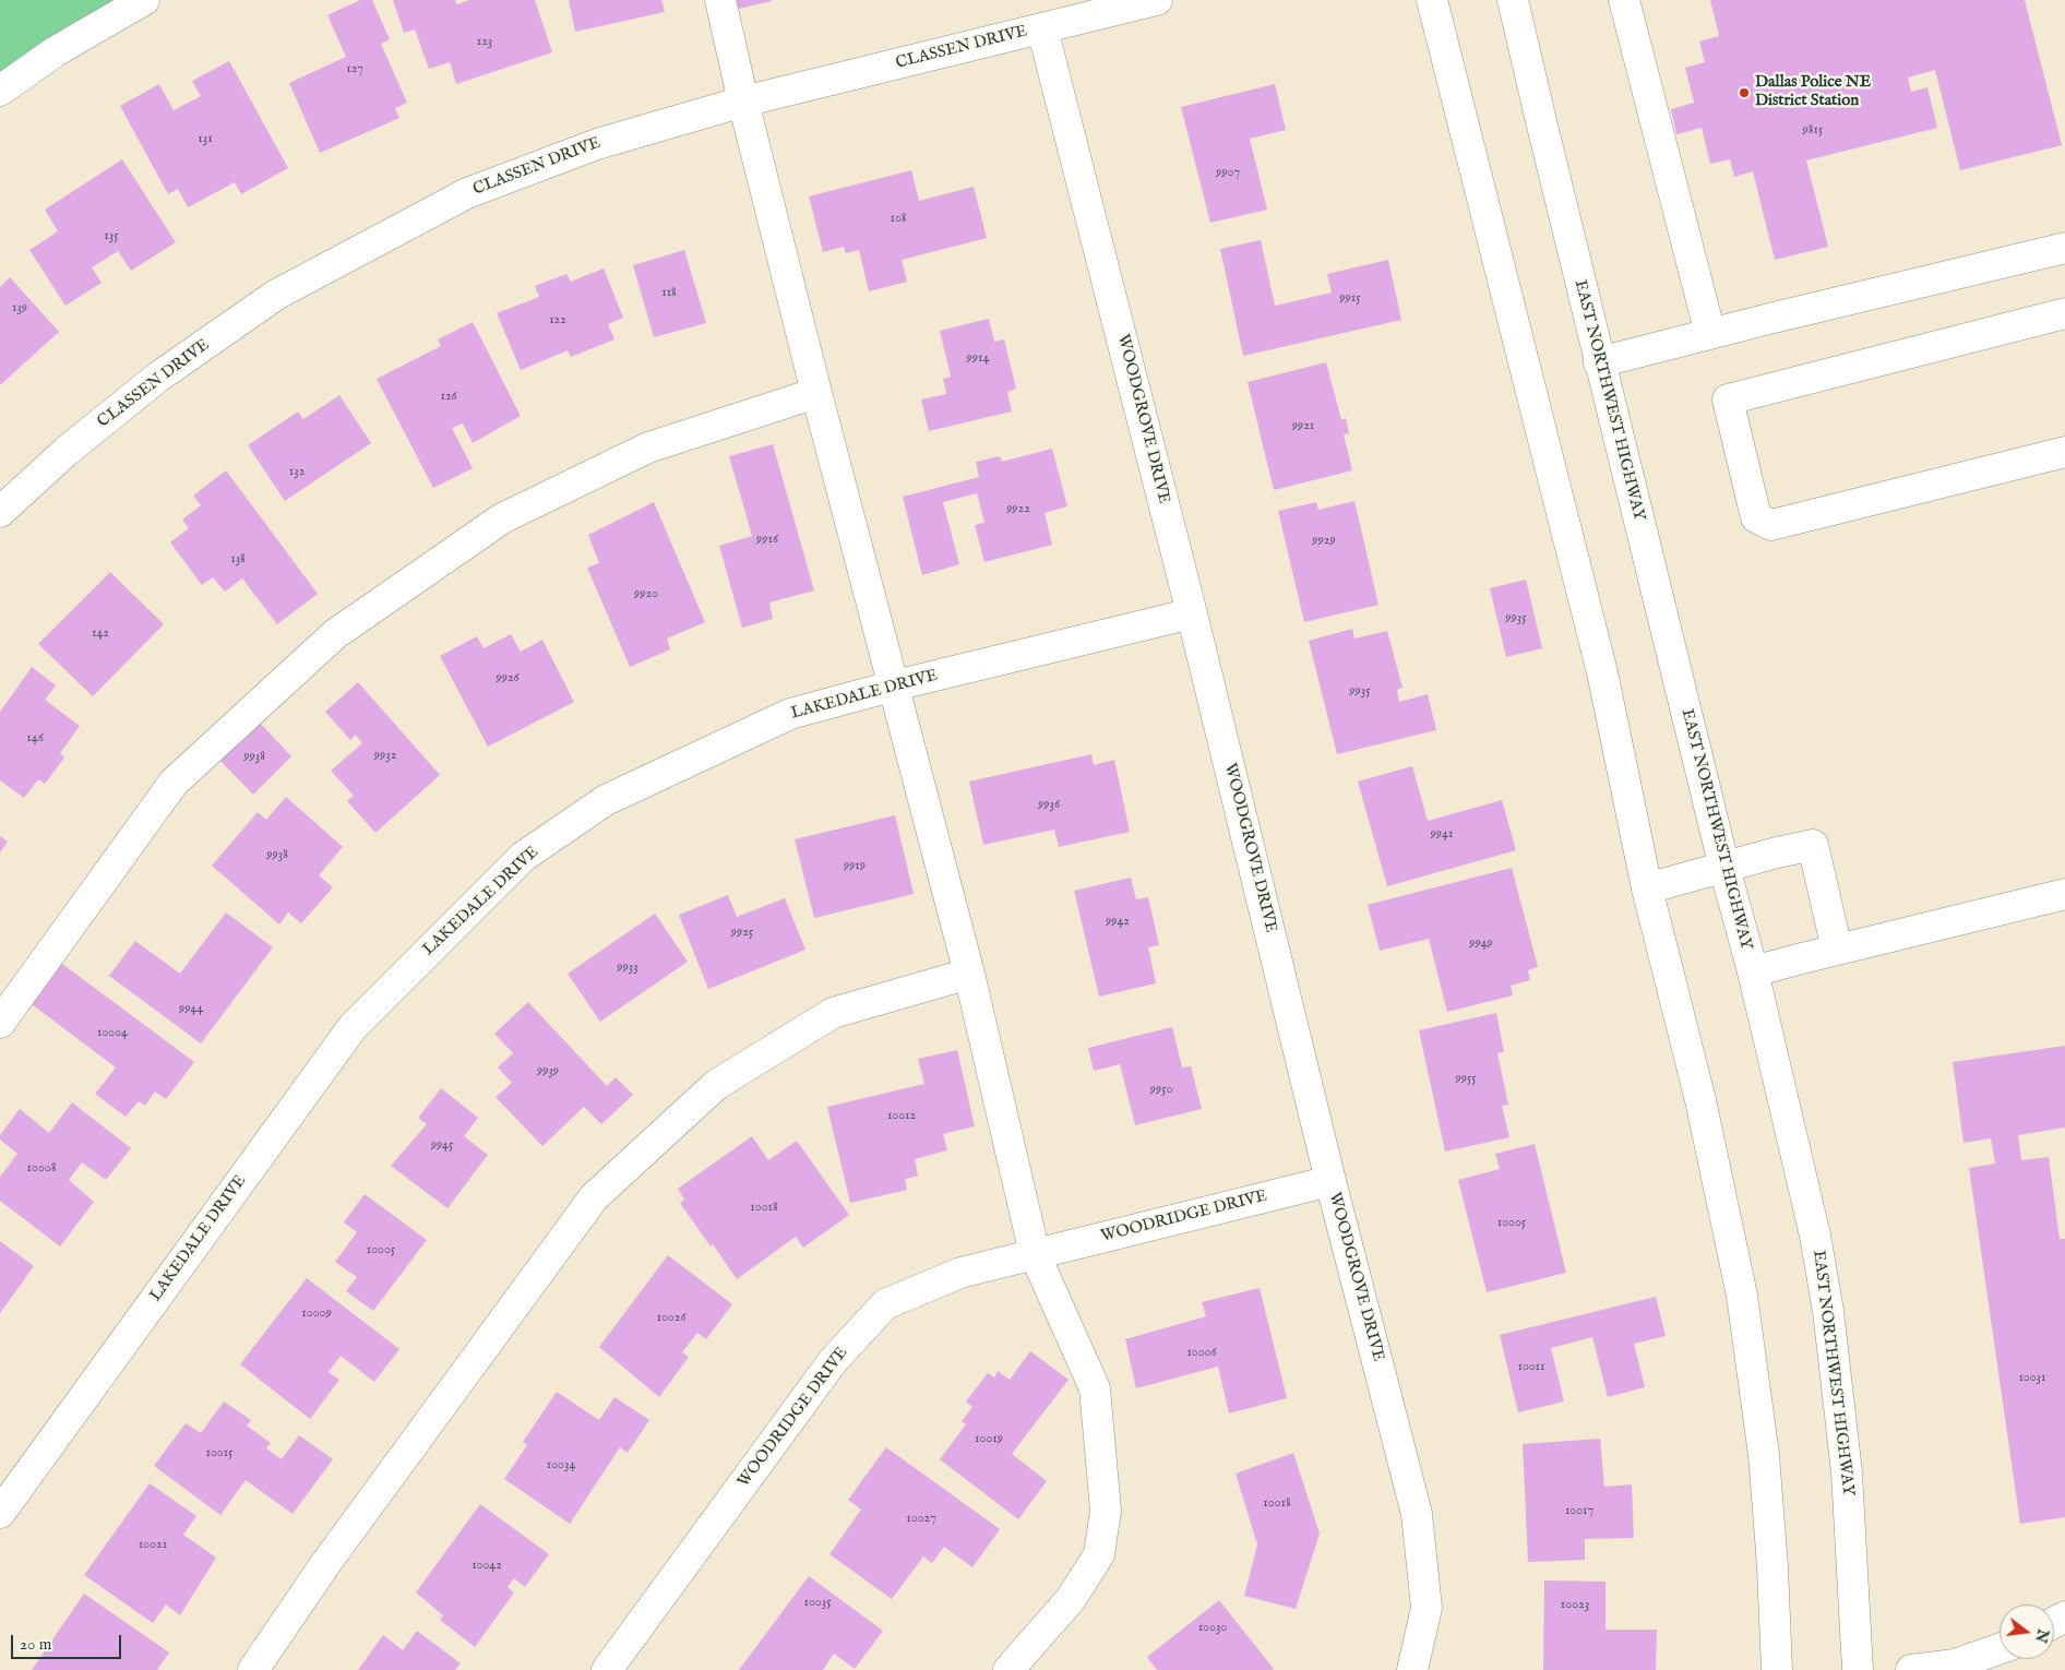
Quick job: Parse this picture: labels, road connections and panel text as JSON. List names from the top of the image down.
{
  "streets": {
    "street": [
      "CLASSEN DRIVE",
      "EAST NORTHWEST HIGHWAY",
      "WOODGROVE DRIVE",
      "LAKEDALE DRIVE",
      "WOODRIDGE DRIVE"
    ]
  },
  "crossings": [
    ["CLASSEN DRIVE", "WOODGROVE DRIVE"],
    ["WOODGROVE DRIVE", "LAKEDALE DRIVE"],
    ["WOODGROVE DRIVE", "WOODRIDGE DRIVE"]
  ],
  "places": ["Dallas Police NE District Station"],
  "house_numbers": [
    "123",
    "127",
    "9815",
    "131",
    "9907",
    "108",
    "135",
    "118",
    "9915",
    "139",
    "122",
    "9914",
    "126",
    "9921",
    "132",
    "9922",
    "9916",
    "9929",
    "138",
    "9920",
    "9935",
    "142",
    "9926",
    "9935",
    "146",
    "9932",
    "9938",
    "9936",
    "9941",
    "9938",
    "9919",
    "9942",
    "9925",
    "9949",
    "9933",
    "9944",
    "10004",
    "9939",
    "9955",
    "9950",
    "10012",
    "9945",
    "10008",
    "10018",
    "10005",
    "10005",
    "10009",
    "10026",
    "10006",
    "10011",
    "10031",
    "10019",
    "10015",
    "10034",
    "10018",
    "10017",
    "10027",
    "10021",
    "10042",
    "10035",
    "10023",
    "10030"
  ],
  "scale_bar": "20 m",
  "north": "right"
}
